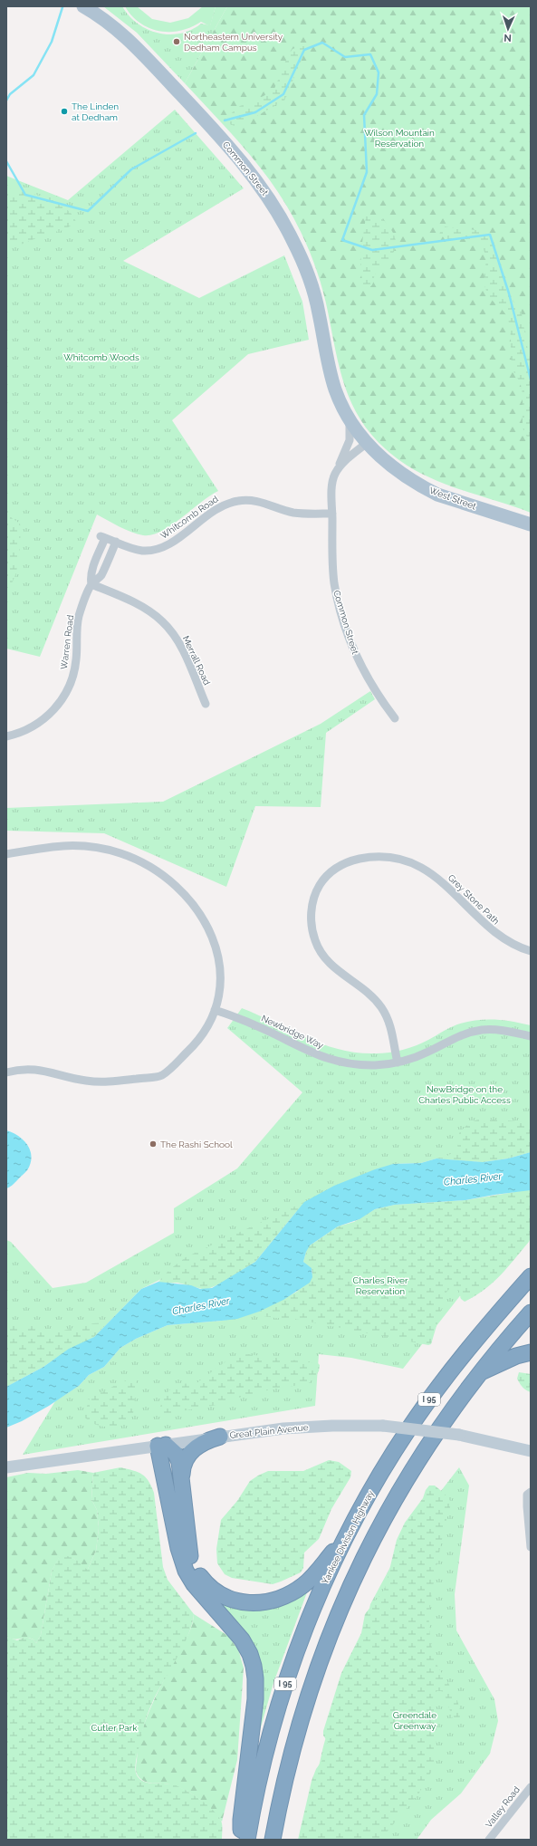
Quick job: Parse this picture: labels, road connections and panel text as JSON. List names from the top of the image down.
{
  "streets": {
    "highway": ["I 95", "Yankee Division Highway"],
    "main road": ["Common Street", "West Street", "Great Plain Avenue"],
    "street": [
      "Whitcomb Road",
      "Warren Road",
      "Merrall Road",
      "Grey Stone Path",
      "Newbridge Way",
      "Valley Road"
    ]
  },
  "crossings": [
    ["Common Street", "West Street"],
    ["Common Street", "Whitcomb Road"],
    ["Whitcomb Road", "Warren Road"],
    ["Warren Road", "Merrall Road"],
    ["Grey Stone Path", "Newbridge Way"]
  ],
  "water": ["Charles River"],
  "parks": [
    "Wilson Mountain Reservation",
    "Whitcomb Woods",
    "NewBridge on the Charles Public Access",
    "Charles River Reservation",
    "Greendale Greenway",
    "Cutler Park"
  ],
  "places": ["Northeastern University Dedham Campus", "The Linden at Dedham", "The Rashi School"],
  "north": "bottom"
}
